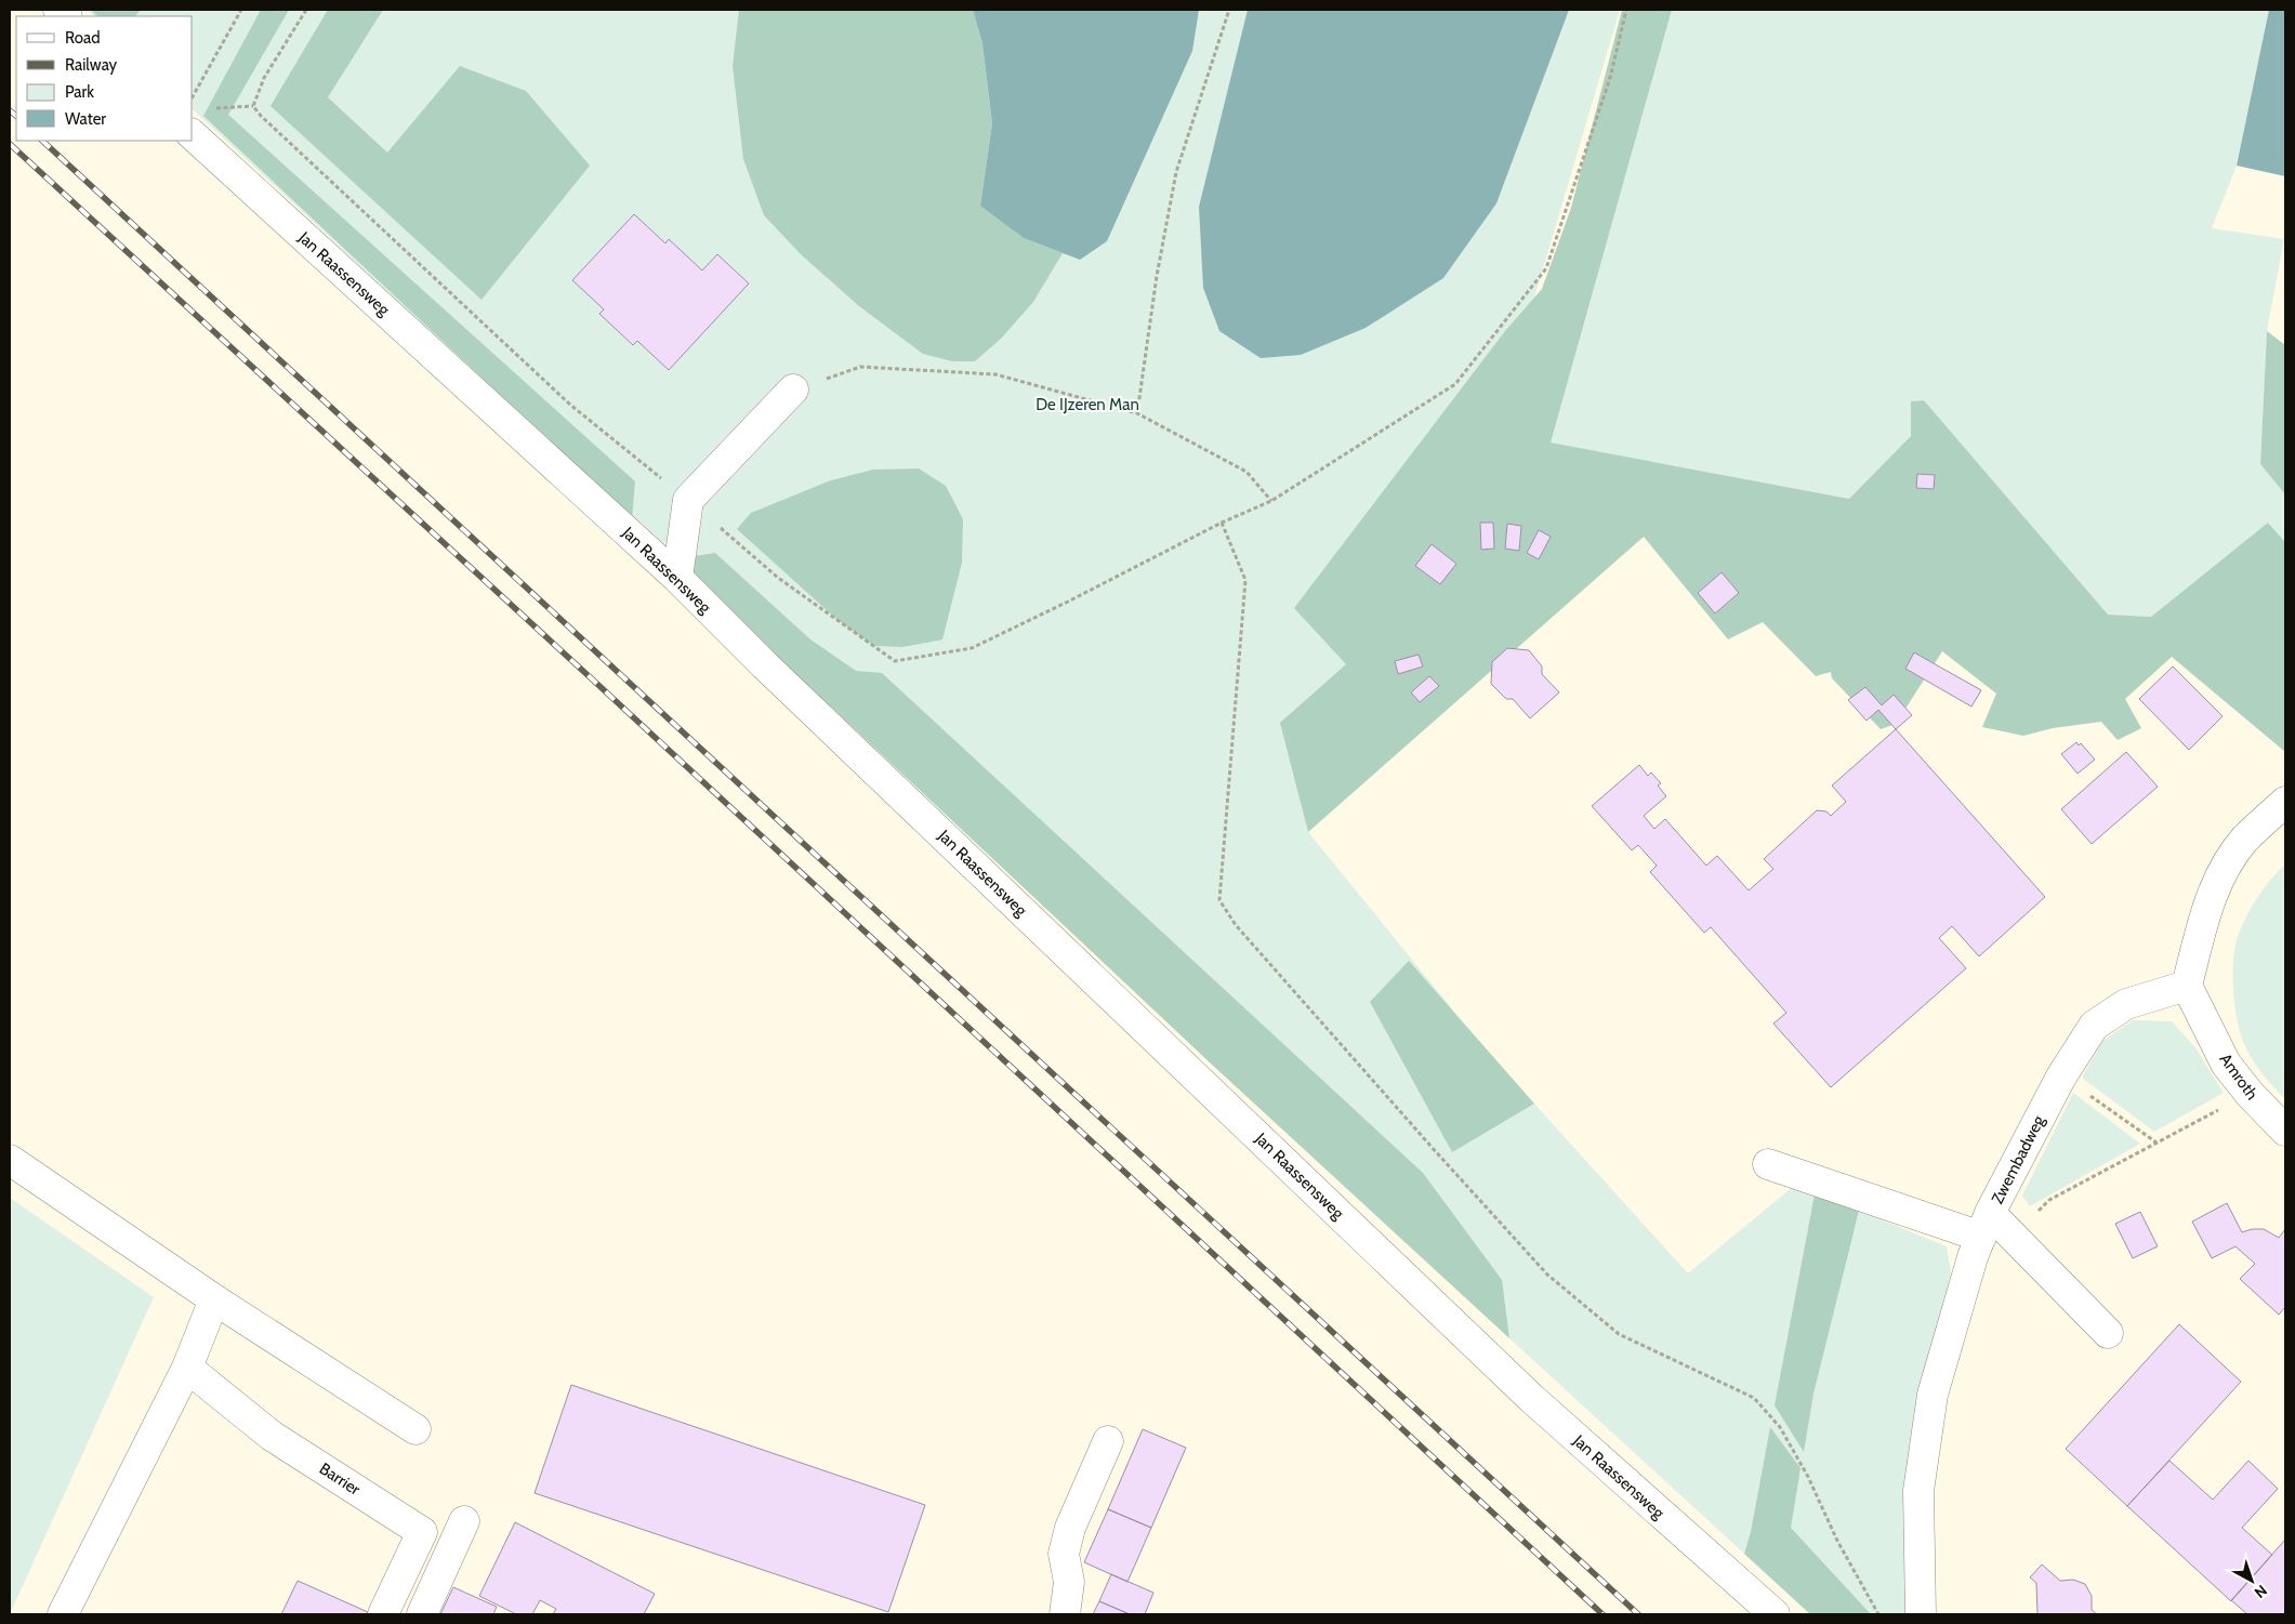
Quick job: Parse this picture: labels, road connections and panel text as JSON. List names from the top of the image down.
{
  "streets": {
    "street": [
      "Jan Raassensweg",
      "Amroth",
      "Zwembadweg",
      "Barrier"
    ]
  },
  "crossings": [
    ["Amroth", "Zwembadweg"]
  ],
  "parks": ["De IJzeren Man"],
  "legend": [
    "Road",
    "Railway",
    "Park",
    "Water"
  ],
  "north": "bottom right"
}
